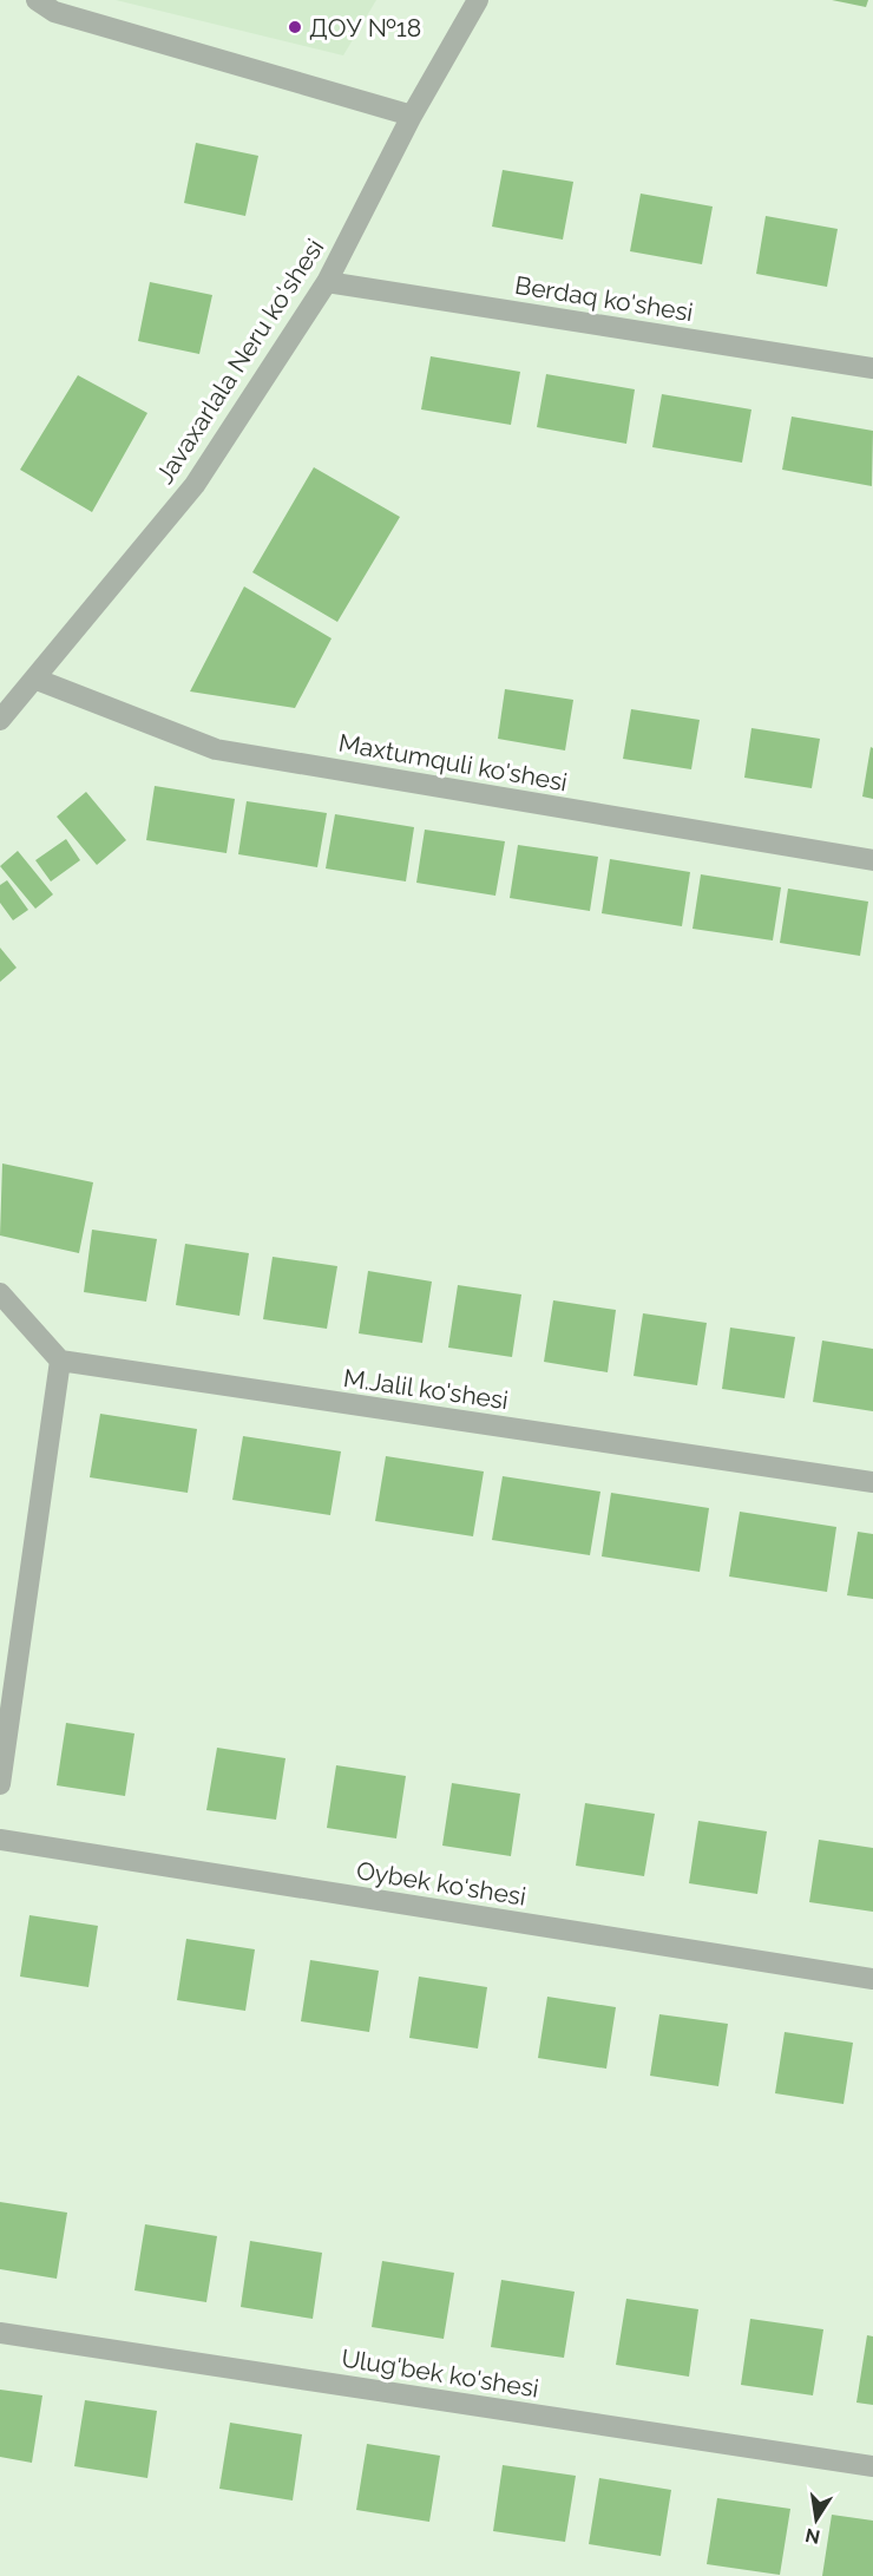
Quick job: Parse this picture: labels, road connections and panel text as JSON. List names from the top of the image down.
{
  "streets": {
    "street": [
      "Berdaq ko'shesi",
      "Javaxarlala Neru ko'shesi",
      "Maxtumquli ko'shesi",
      "M.Jalil ko'shesi",
      "Oybek ko'shesi",
      "Ulug'bek ko'shesi"
    ]
  },
  "crossings": [
    ["Berdaq ko'shesi", "Javaxarlala Neru ko'shesi"],
    ["Javaxarlala Neru ko'shesi", "Maxtumquli ko'shesi"]
  ],
  "places": ["ДОУ №18"],
  "north": "bottom"
}
